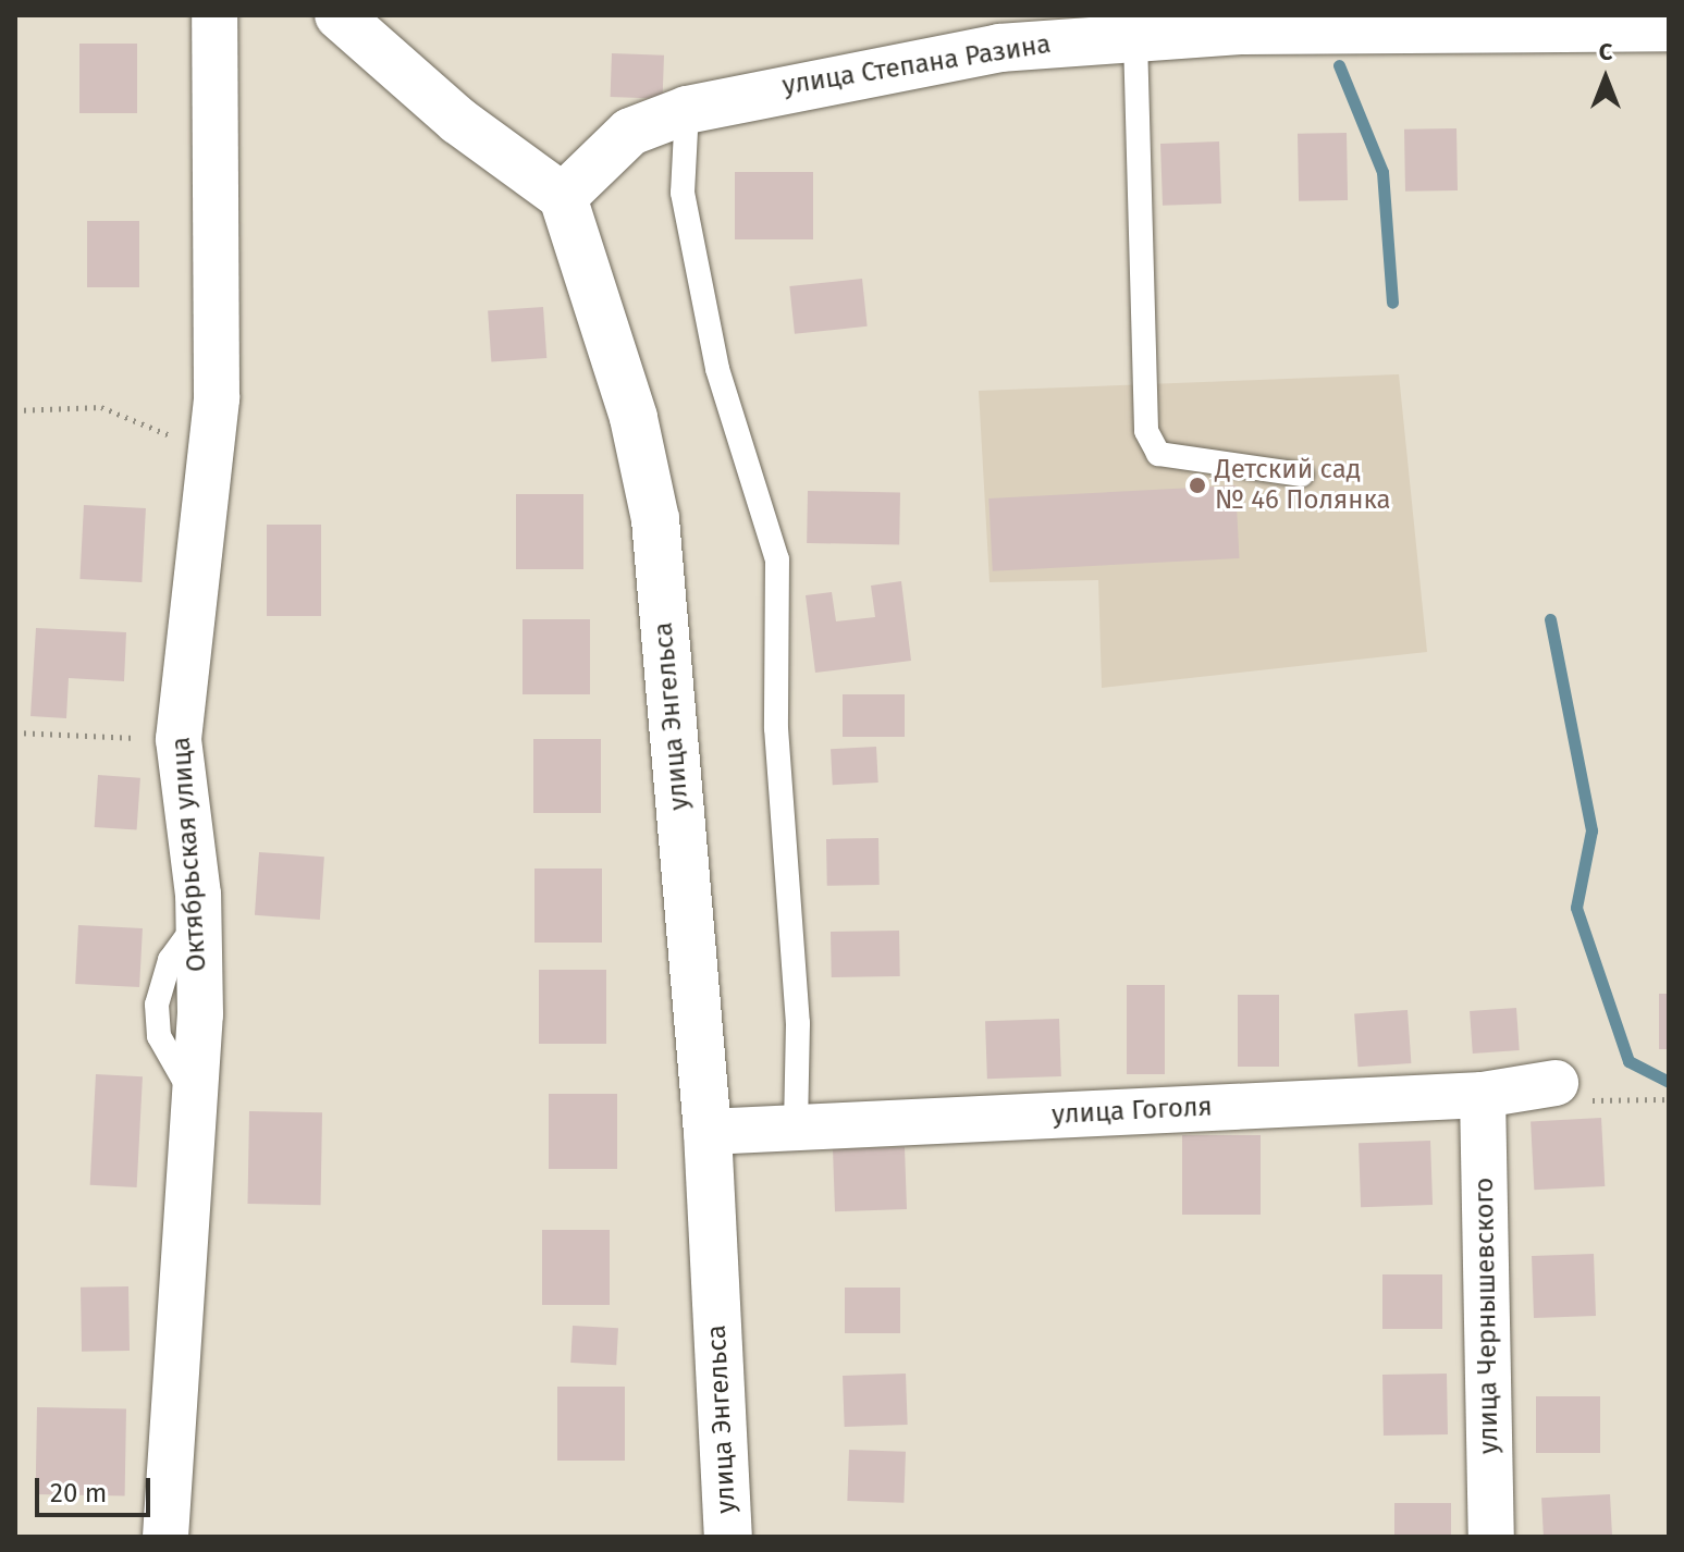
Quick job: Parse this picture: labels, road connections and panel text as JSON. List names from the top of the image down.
{
  "streets": {
    "street": [
      "улица Степана Разина",
      "улица Энгельса",
      "Октябрьская улица",
      "улица Гоголя",
      "улица Чернышевского"
    ]
  },
  "crossings": [
    ["улица Степана Разина", "улица Энгельса"],
    ["улица Энгельса", "улица Гоголя"],
    ["улица Гоголя", "улица Чернышевского"]
  ],
  "places": ["Детский сад № 46 Полянка"],
  "scale_bar": "20 m",
  "north": "top"
}
